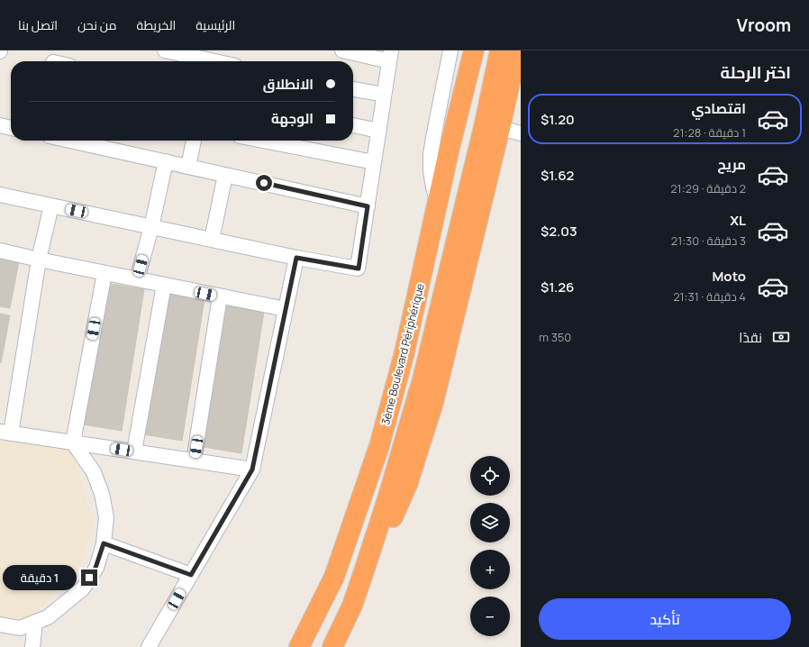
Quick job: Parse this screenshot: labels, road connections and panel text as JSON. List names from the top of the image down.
{
  "streets": {
    "highway": ["3ème Boulevard Périphérique"]
  },
  "page": {
    "header": "Vroom",
    "nav": [
      "الرئيسية",
      "الخريطة",
      "من نحن",
      "اتصل بنا"
    ],
    "heading": "اختر الرحلة",
    "banner": ["الانطلاق", "الوجهة"],
    "list": [
      {
        "name": "اقتصادي",
        "note": "1 دقيقة · 21:28",
        "value": "$1.20"
      },
      {
        "name": "مريح",
        "note": "2 دقيقة · 21:29",
        "value": "$1.62"
      },
      {
        "name": "XL",
        "note": "3 دقيقة · 21:30",
        "value": "$2.03"
      },
      {
        "name": "Moto",
        "note": "4 دقيقة · 21:31",
        "value": "$1.26"
      }
    ],
    "pay": ["نقدًا", "350 m"],
    "map_buttons": ["+", "−"],
    "bubble": "1 دقيقة",
    "buttons": "تأكيد"
  }
}
